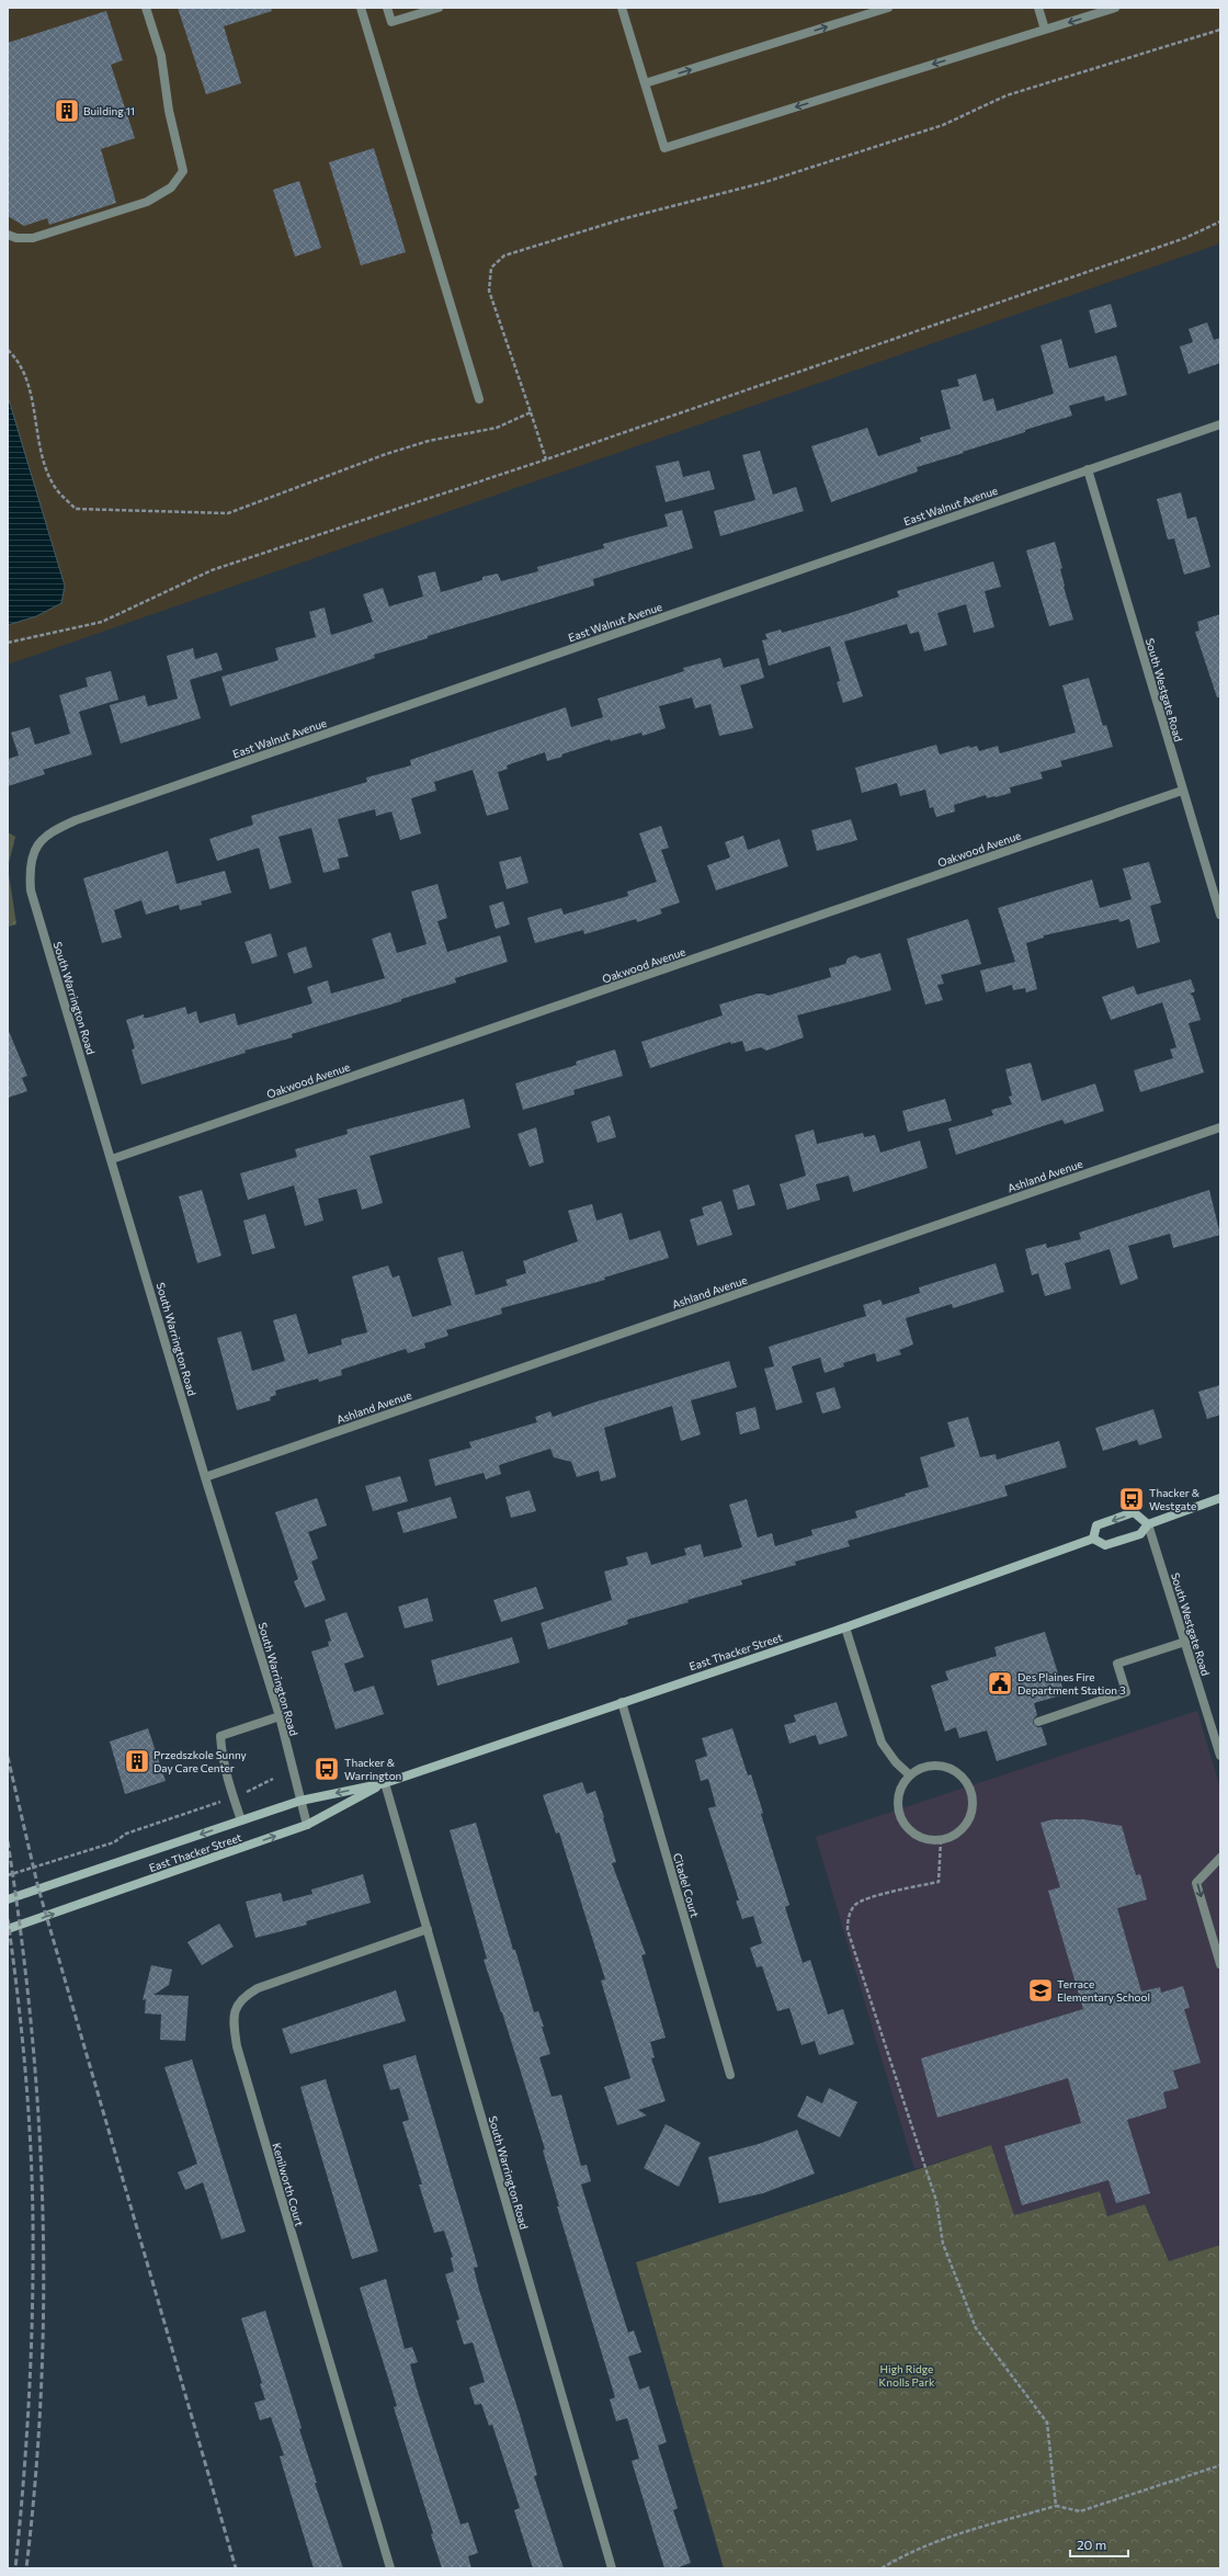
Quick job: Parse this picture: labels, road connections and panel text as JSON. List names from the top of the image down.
{
  "streets": {
    "main road": ["East Thacker Street"],
    "street": [
      "East Walnut Avenue",
      "South Westgate Road",
      "Oakwood Avenue",
      "South Warrington Road",
      "Ashland Avenue",
      "Citadel Court",
      "Kenilworth Court"
    ]
  },
  "crossings": [
    ["East Walnut Avenue", "South Westgate Road"],
    ["East Walnut Avenue", "South Warrington Road"],
    ["South Westgate Road", "Oakwood Avenue"],
    ["Oakwood Avenue", "South Warrington Road"],
    ["South Warrington Road", "Ashland Avenue"],
    ["South Warrington Road", "East Thacker Street"],
    ["South Warrington Road", "Kenilworth Court"],
    ["East Thacker Street", "Citadel Court"]
  ],
  "parks": ["High Ridge Knolls Park"],
  "places": {
    "building": ["Building 11", "Przedszkole Sunny Day Care Center"],
    "bus stop": ["Thacker & Westgate", "Thacker & Warrington"],
    "public building": ["Des Plaines Fire Department Station 3"],
    "school or university": ["Terrace Elementary School"]
  },
  "scale_bar": "20 m"
}
